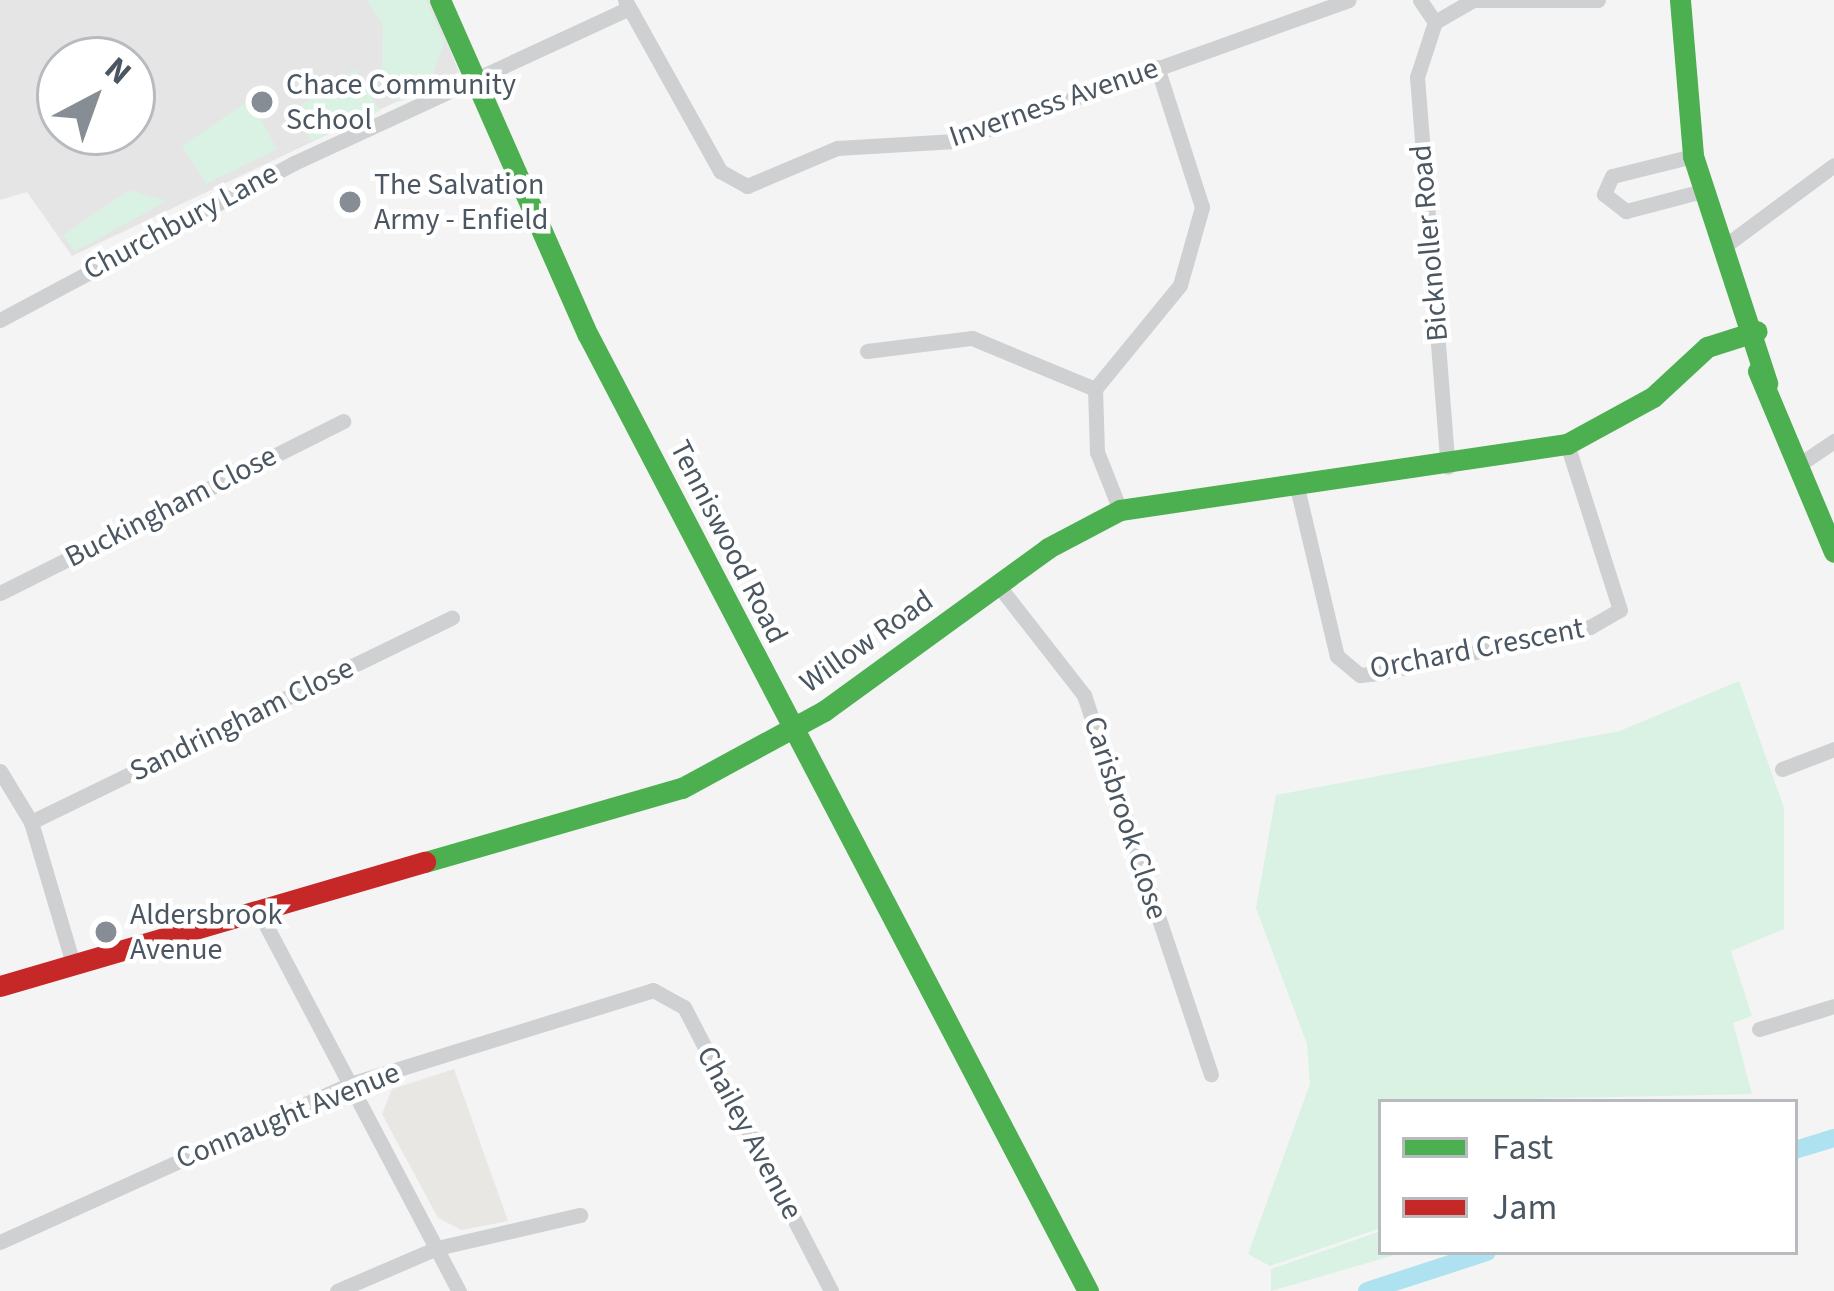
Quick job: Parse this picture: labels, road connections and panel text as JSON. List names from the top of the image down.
{
  "streets": {
    "street": [
      "Inverness Avenue",
      "Churchbury Lane",
      "Bicknoller Road",
      "Buckingham Close",
      "Tenniswood Road",
      "Willow Road",
      "Orchard Crescent",
      "Sandringham Close",
      "Carisbrook Close",
      "Connaught Avenue",
      "Chailey Avenue"
    ]
  },
  "crossings": [
    ["Inverness Avenue", "Churchbury Lane"],
    ["Churchbury Lane", "Tenniswood Road"],
    ["Bicknoller Road", "Willow Road"],
    ["Tenniswood Road", "Willow Road"],
    ["Willow Road", "Orchard Crescent"],
    ["Willow Road", "Carisbrook Close"],
    ["Connaught Avenue", "Chailey Avenue"]
  ],
  "places": ["Chace Community School", "The Salvation Army - Enfield", "Aldersbrook Avenue"],
  "legend": ["Fast", "Jam"],
  "north": "top right"
}
